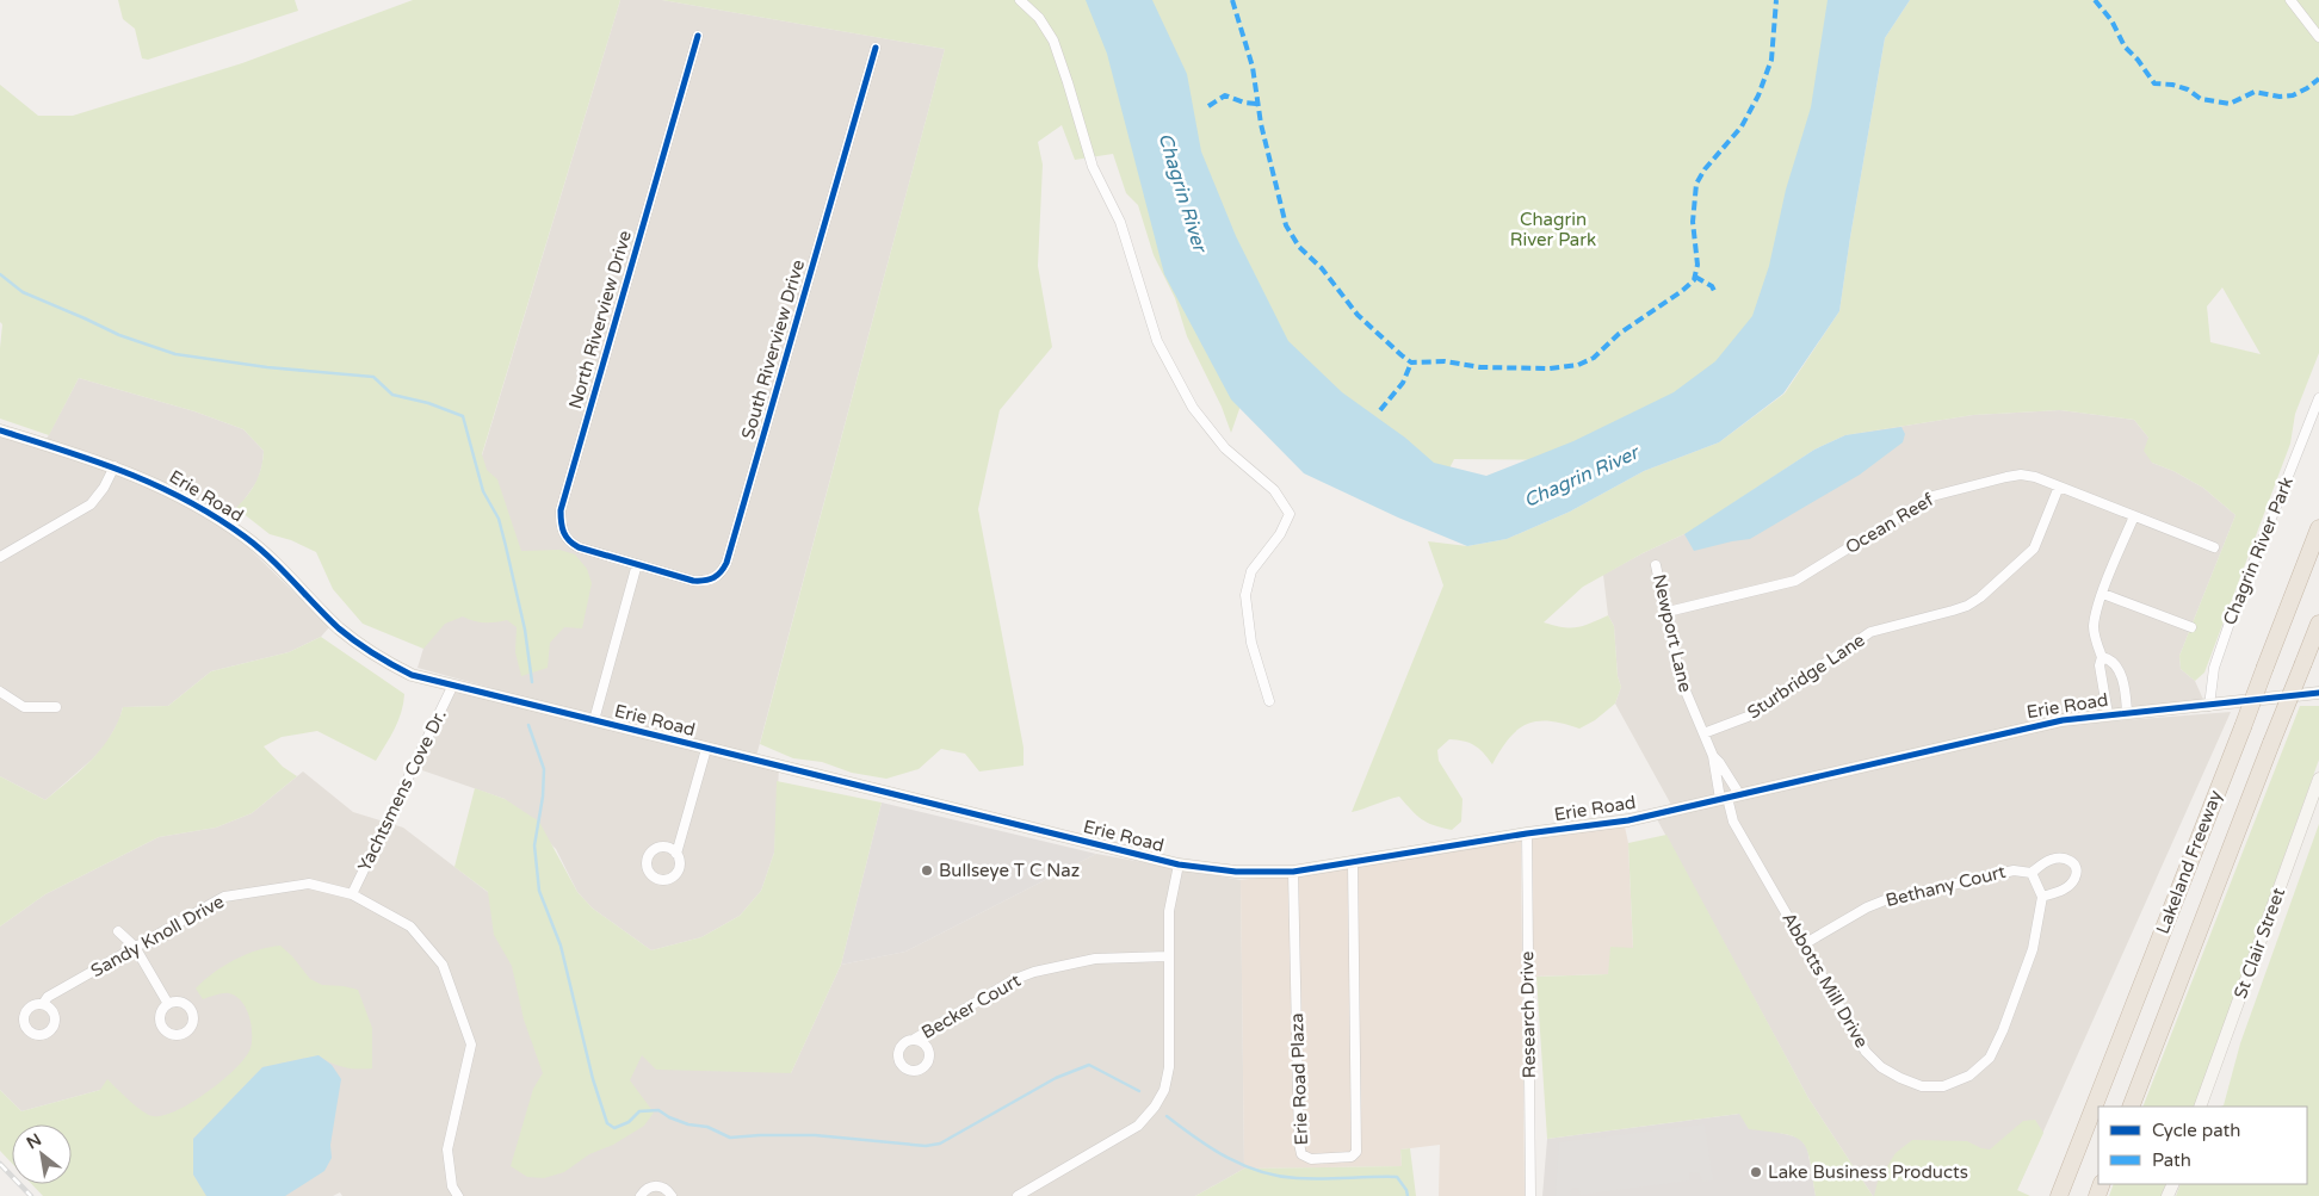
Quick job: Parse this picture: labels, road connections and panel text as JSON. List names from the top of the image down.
{
  "streets": {
    "highway": ["Lakeland Freeway"],
    "street": [
      "North Riverview Drive",
      "South Riverview Drive",
      "Erie Road",
      "Ocean Reef",
      "Chagrin River Park",
      "Newport Lane",
      "Sturbridge Lane",
      "Yachtsmens Cove Dr.",
      "Bethany Court",
      "Sandy Knoll Drive",
      "St Clair Street",
      "Abbotts Mill Drive",
      "Becker Court",
      "Research Drive",
      "Erie Road Plaza"
    ]
  },
  "crossings": [
    ["North Riverview Drive", "South Riverview Drive"],
    ["Erie Road", "Chagrin River Park"],
    ["Erie Road", "Newport Lane"],
    ["Erie Road", "Yachtsmens Cove Dr."],
    ["Erie Road", "Abbotts Mill Drive"],
    ["Erie Road", "Research Drive"],
    ["Erie Road", "Erie Road Plaza"],
    ["Ocean Reef", "Newport Lane"],
    ["Ocean Reef", "Sturbridge Lane"],
    ["Newport Lane", "Sturbridge Lane"],
    ["Newport Lane", "Abbotts Mill Drive"],
    ["Yachtsmens Cove Dr.", "Sandy Knoll Drive"],
    ["Bethany Court", "Abbotts Mill Drive"]
  ],
  "water": ["Chagrin River"],
  "parks": ["Chagrin River Park"],
  "places": ["Bullseye T C Naz", "Lake Business Products"],
  "legend": ["Cycle path", "Path"],
  "north": "top left"
}
